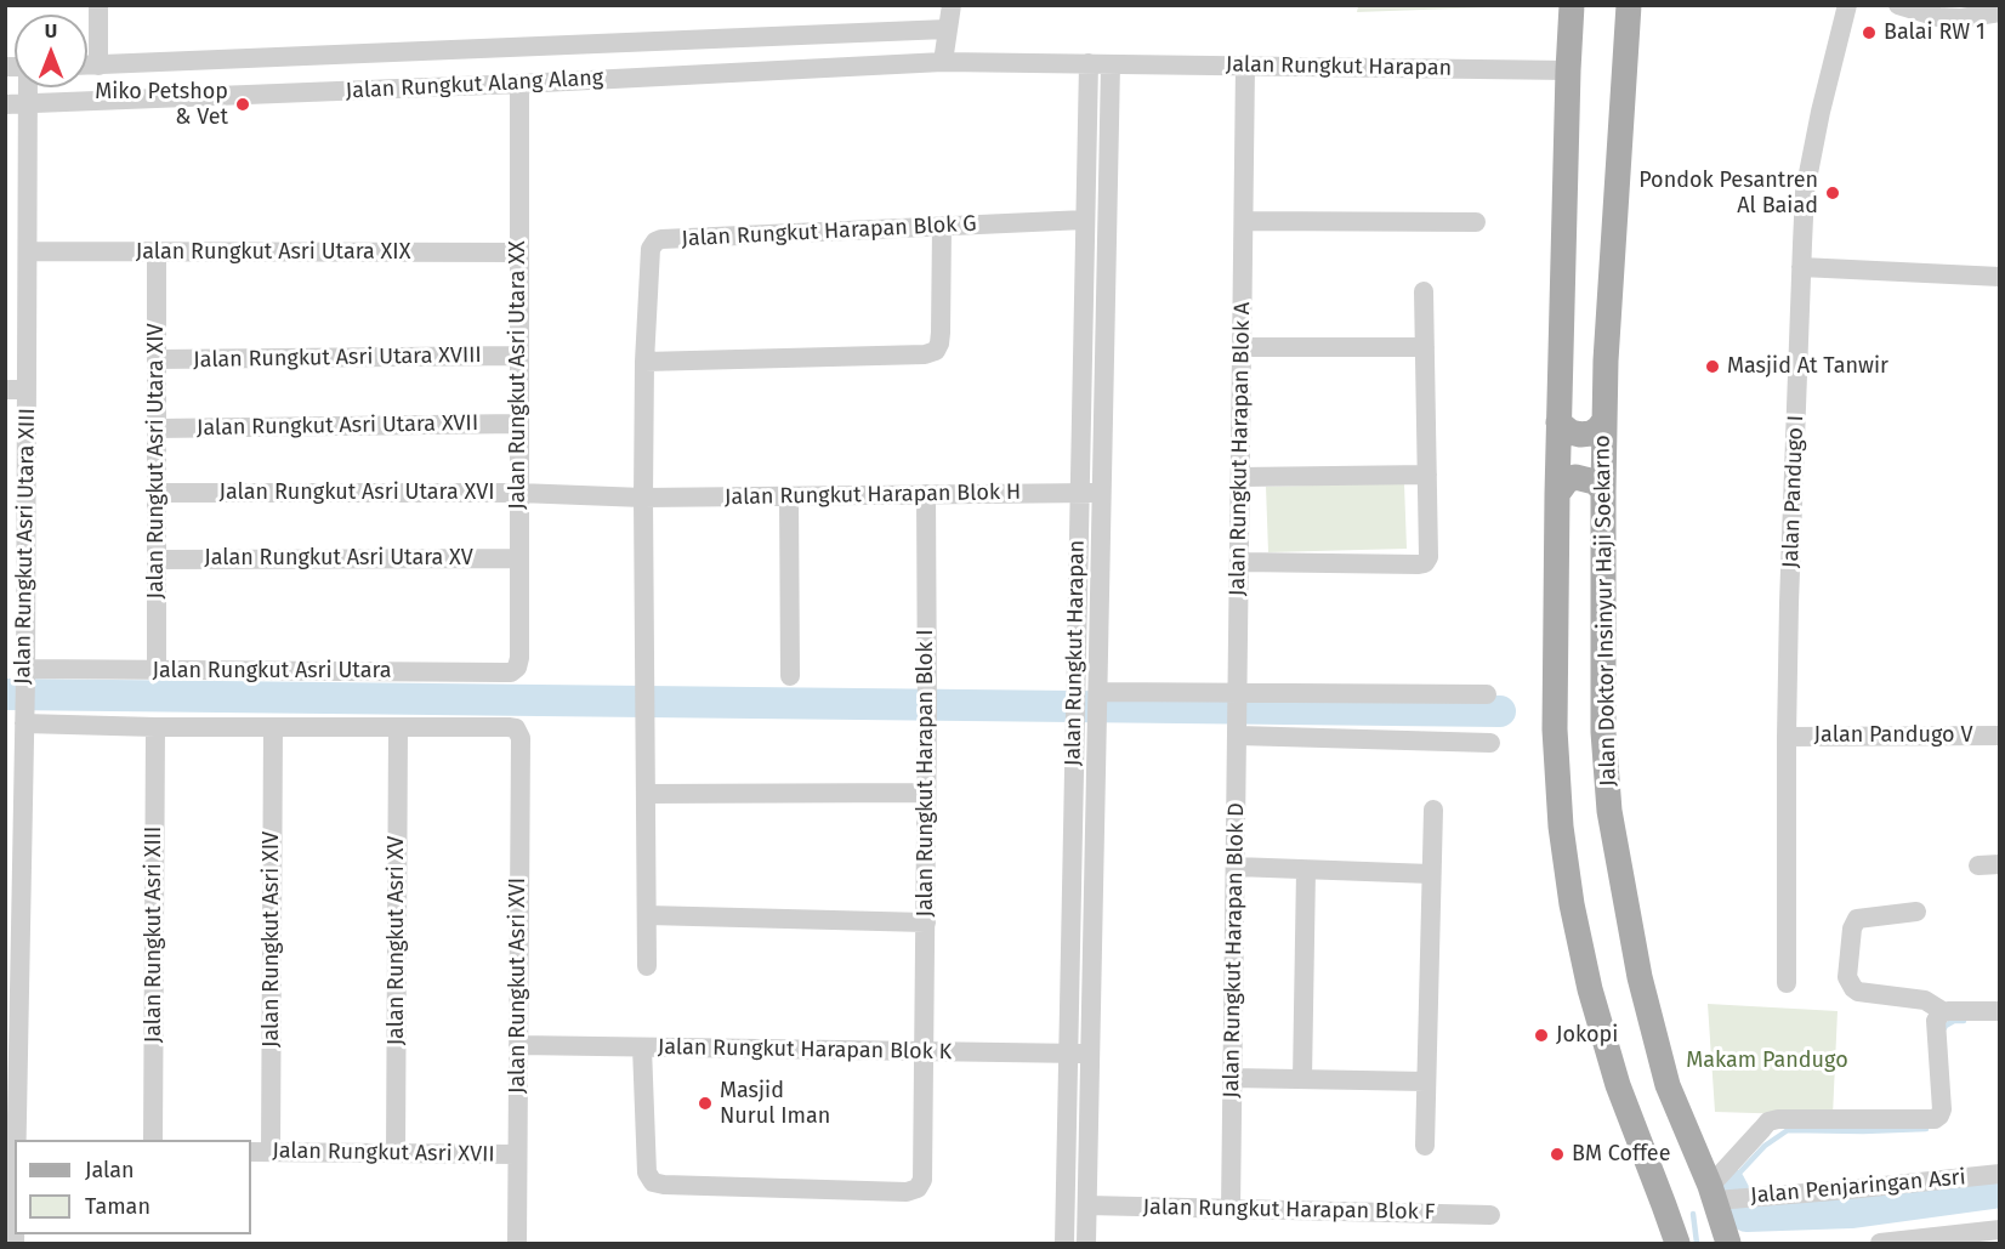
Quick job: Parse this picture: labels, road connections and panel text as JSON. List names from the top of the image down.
{
  "streets": {
    "main road": ["Jalan Doktor Insinyur Haji Soekarno"],
    "street": [
      "Jalan Rungkut Harapan",
      "Jalan Rungkut Alang Alang",
      "Jalan Rungkut Harapan Blok G",
      "Jalan Rungkut Asri Utara XIX",
      "Jalan Rungkut Asri Utara XVIII",
      "Jalan Rungkut Asri Utara XX",
      "Jalan Rungkut Asri Utara XVII",
      "Jalan Rungkut Harapan Blok A",
      "Jalan Rungkut Asri Utara XIV",
      "Jalan Pandugo I",
      "Jalan Rungkut Asri Utara XVI",
      "Jalan Rungkut Harapan Blok H",
      "Jalan Rungkut Asri Utara XIII",
      "Jalan Rungkut Asri Utara XV",
      "Jalan Rungkut Asri Utara",
      "Jalan Pandugo V",
      "Jalan Rungkut Harapan Blok I",
      "Jalan Rungkut Asri XIII",
      "Jalan Rungkut Asri XIV",
      "Jalan Rungkut Asri XV",
      "Jalan Rungkut Harapan Blok D",
      "Jalan Rungkut Asri XVI",
      "Jalan Rungkut Harapan Blok K",
      "Jalan Rungkut Asri XVII",
      "Jalan Penjaringan Asri",
      "Jalan Rungkut Harapan Blok F"
    ]
  },
  "crossings": [
    ["Jalan Rungkut Harapan", "Jalan Rungkut Alang Alang"],
    ["Jalan Rungkut Harapan", "Jalan Rungkut Harapan Blok G"],
    ["Jalan Rungkut Harapan", "Jalan Rungkut Harapan Blok A"],
    ["Jalan Rungkut Harapan", "Jalan Rungkut Harapan Blok H"],
    ["Jalan Rungkut Harapan", "Jalan Doktor Insinyur Haji Soekarno"],
    ["Jalan Rungkut Harapan", "Jalan Rungkut Harapan Blok K"],
    ["Jalan Rungkut Harapan", "Jalan Rungkut Harapan Blok F"],
    ["Jalan Rungkut Alang Alang", "Jalan Rungkut Asri Utara XX"],
    ["Jalan Rungkut Alang Alang", "Jalan Rungkut Asri Utara XIII"],
    ["Jalan Rungkut Harapan Blok G", "Jalan Rungkut Asri Utara XVI"],
    ["Jalan Rungkut Harapan Blok G", "Jalan Rungkut Harapan Blok H"],
    ["Jalan Rungkut Asri Utara XIX", "Jalan Rungkut Asri Utara XX"],
    ["Jalan Rungkut Asri Utara XIX", "Jalan Rungkut Asri Utara XIV"],
    ["Jalan Rungkut Asri Utara XIX", "Jalan Rungkut Asri Utara XIII"],
    ["Jalan Rungkut Asri Utara XVIII", "Jalan Rungkut Asri Utara XX"],
    ["Jalan Rungkut Asri Utara XVIII", "Jalan Rungkut Asri Utara XIV"],
    ["Jalan Rungkut Asri Utara XX", "Jalan Rungkut Asri Utara XVII"],
    ["Jalan Rungkut Asri Utara XX", "Jalan Rungkut Asri Utara XVI"],
    ["Jalan Rungkut Asri Utara XX", "Jalan Rungkut Asri Utara XV"],
    ["Jalan Rungkut Asri Utara XX", "Jalan Rungkut Asri Utara"],
    ["Jalan Rungkut Asri Utara XVII", "Jalan Rungkut Asri Utara XIV"],
    ["Jalan Rungkut Harapan Blok A", "Jalan Rungkut Harapan Blok D"],
    ["Jalan Rungkut Asri Utara XIV", "Jalan Rungkut Asri Utara XVI"],
    ["Jalan Rungkut Asri Utara XIV", "Jalan Rungkut Asri Utara XV"],
    ["Jalan Rungkut Asri Utara XIV", "Jalan Rungkut Asri Utara"],
    ["Jalan Pandugo I", "Jalan Pandugo V"],
    ["Jalan Rungkut Asri Utara XVI", "Jalan Rungkut Harapan Blok H"],
    ["Jalan Rungkut Harapan Blok H", "Jalan Rungkut Harapan Blok I"],
    ["Jalan Rungkut Asri Utara XIII", "Jalan Rungkut Asri Utara"],
    ["Jalan Doktor Insinyur Haji Soekarno", "Jalan Penjaringan Asri"],
    ["Jalan Rungkut Harapan Blok I", "Jalan Rungkut Harapan Blok K"],
    ["Jalan Rungkut Asri XIV", "Jalan Rungkut Asri XVII"],
    ["Jalan Rungkut Asri XV", "Jalan Rungkut Asri XVI"],
    ["Jalan Rungkut Asri XV", "Jalan Rungkut Asri XVII"],
    ["Jalan Rungkut Harapan Blok D", "Jalan Rungkut Harapan Blok F"],
    ["Jalan Rungkut Asri XVI", "Jalan Rungkut Harapan Blok K"],
    ["Jalan Rungkut Asri XVI", "Jalan Rungkut Asri XVII"]
  ],
  "parks": ["Makam Pandugo"],
  "places": [
    "Balai RW 1",
    "Miko Petshop & Vet",
    "Pondok Pesantren Al Baiad",
    "Masjid At Tanwir",
    "Jokopi",
    "Masjid Nurul Iman",
    "BM Coffee"
  ],
  "legend": ["Jalan", "Taman"],
  "north": "top"
}
